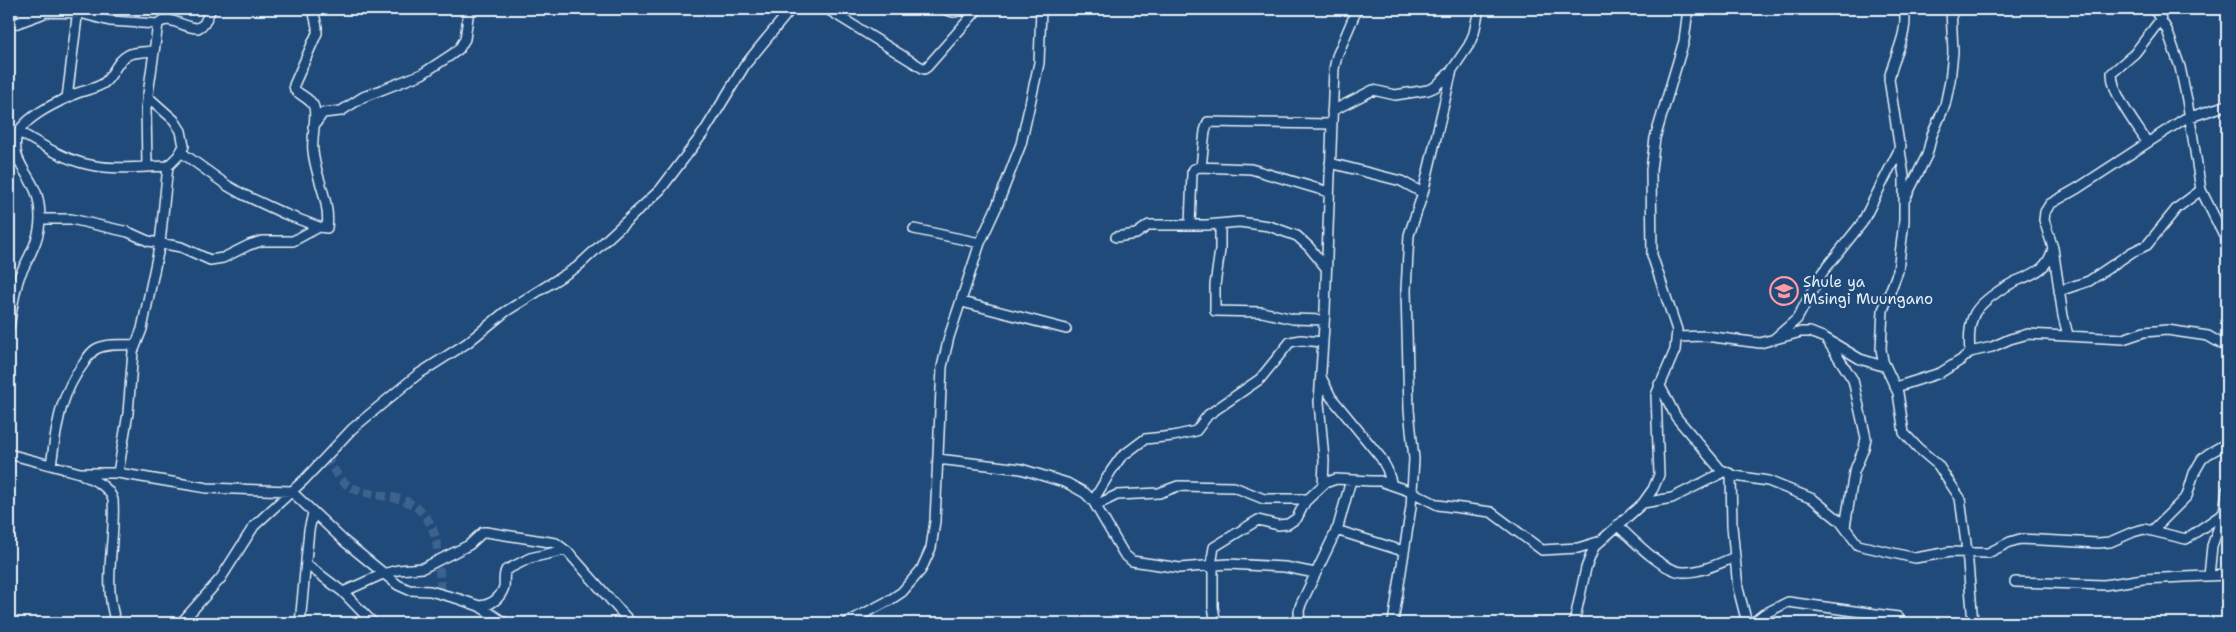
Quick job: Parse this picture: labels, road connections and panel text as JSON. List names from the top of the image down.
{
  "places": {
    "school or university": ["Shule ya Msingi Muungano"]
  }
}
